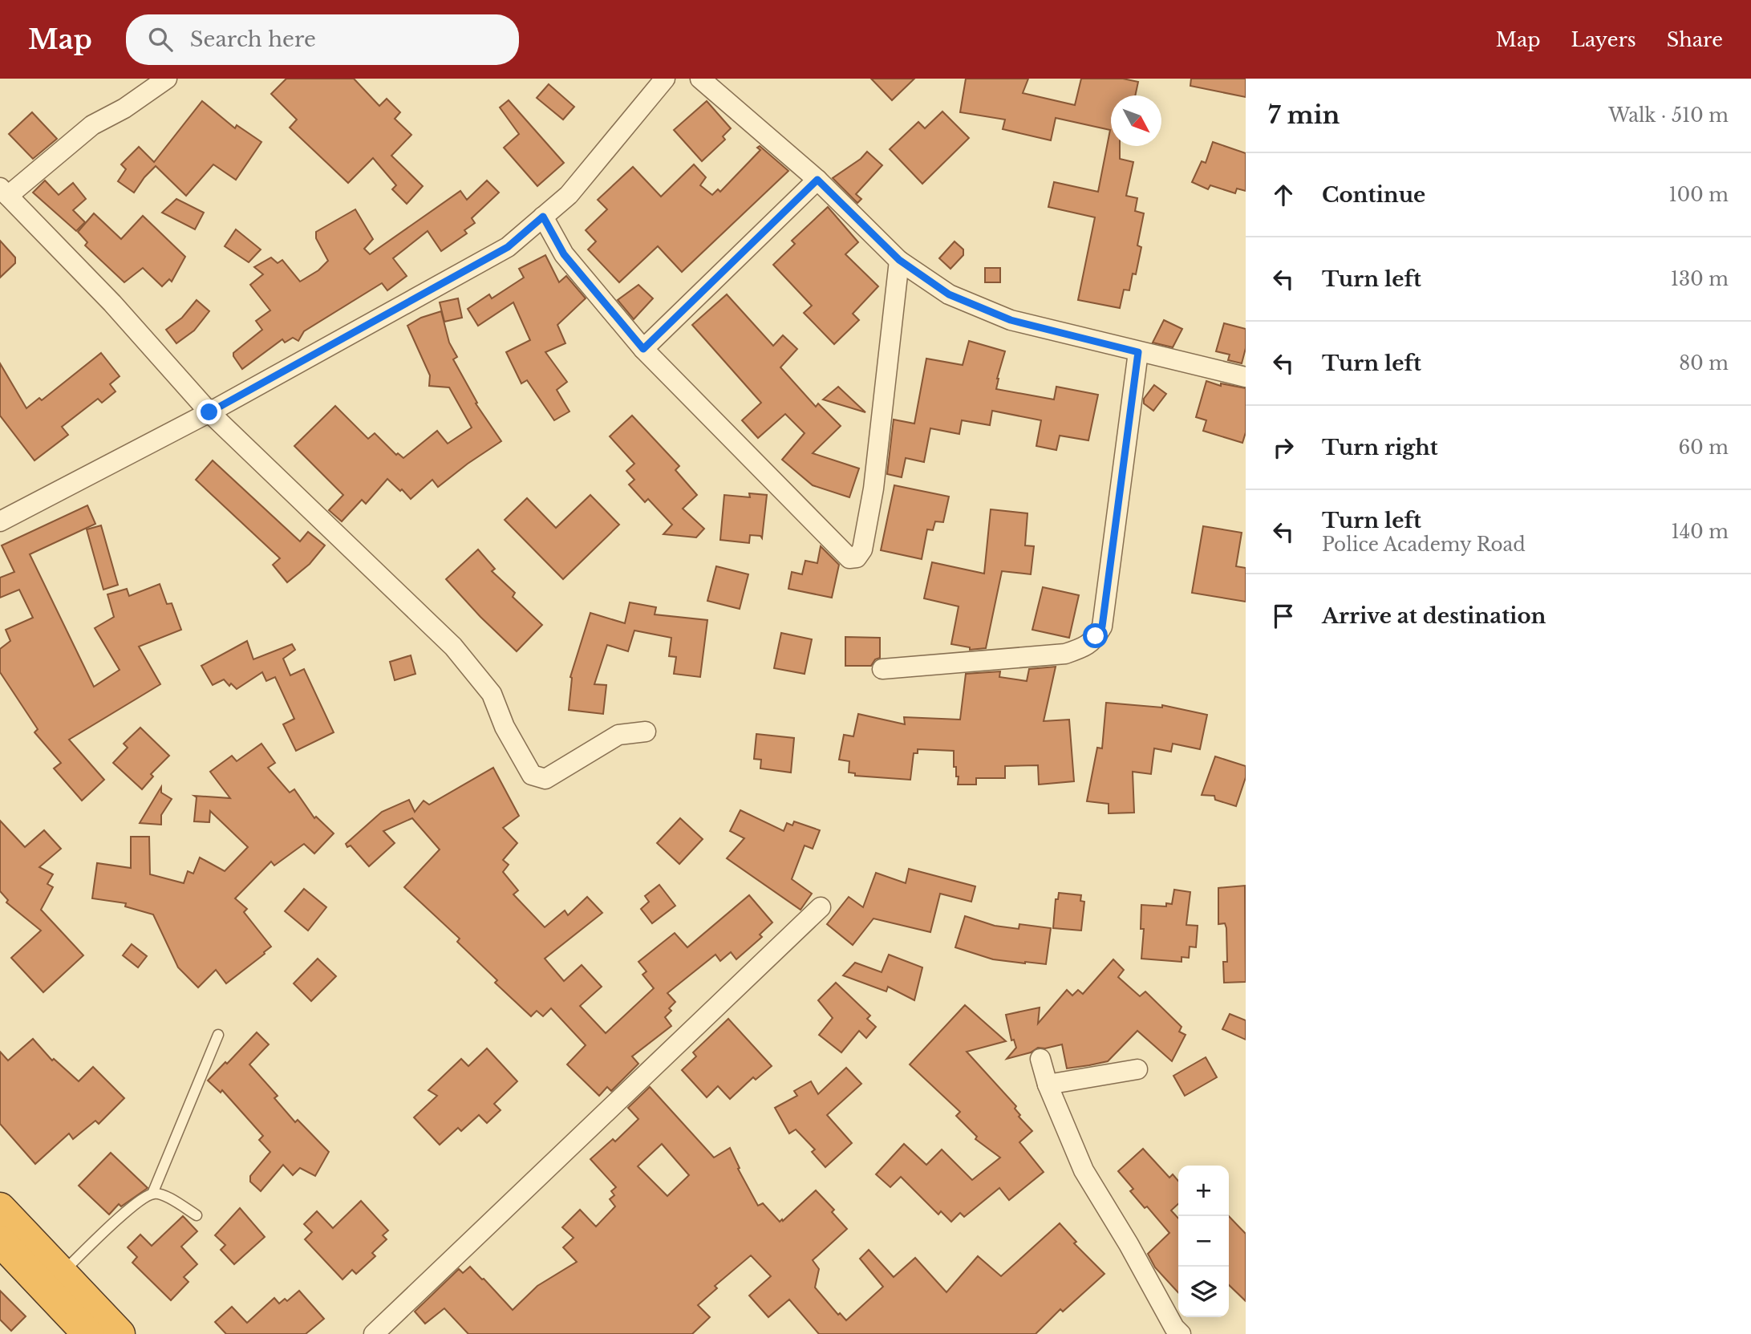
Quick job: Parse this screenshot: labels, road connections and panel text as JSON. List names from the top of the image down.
{
  "north": "bottom right",
  "page": {
    "header": "Map",
    "search": "Search here",
    "nav": ["Map", "Layers", "Share"],
    "heading": ["7 min", "Walk · 510 m"],
    "list": [
      ["Continue", "100 m"],
      ["Turn left", "130 m"],
      ["Turn left", "80 m"],
      ["Turn right", "60 m"],
      ["Turn left", "Police Academy Road", "140 m"],
      "Arrive at destination"
    ],
    "map_buttons": ["+", "−"]
  }
}
